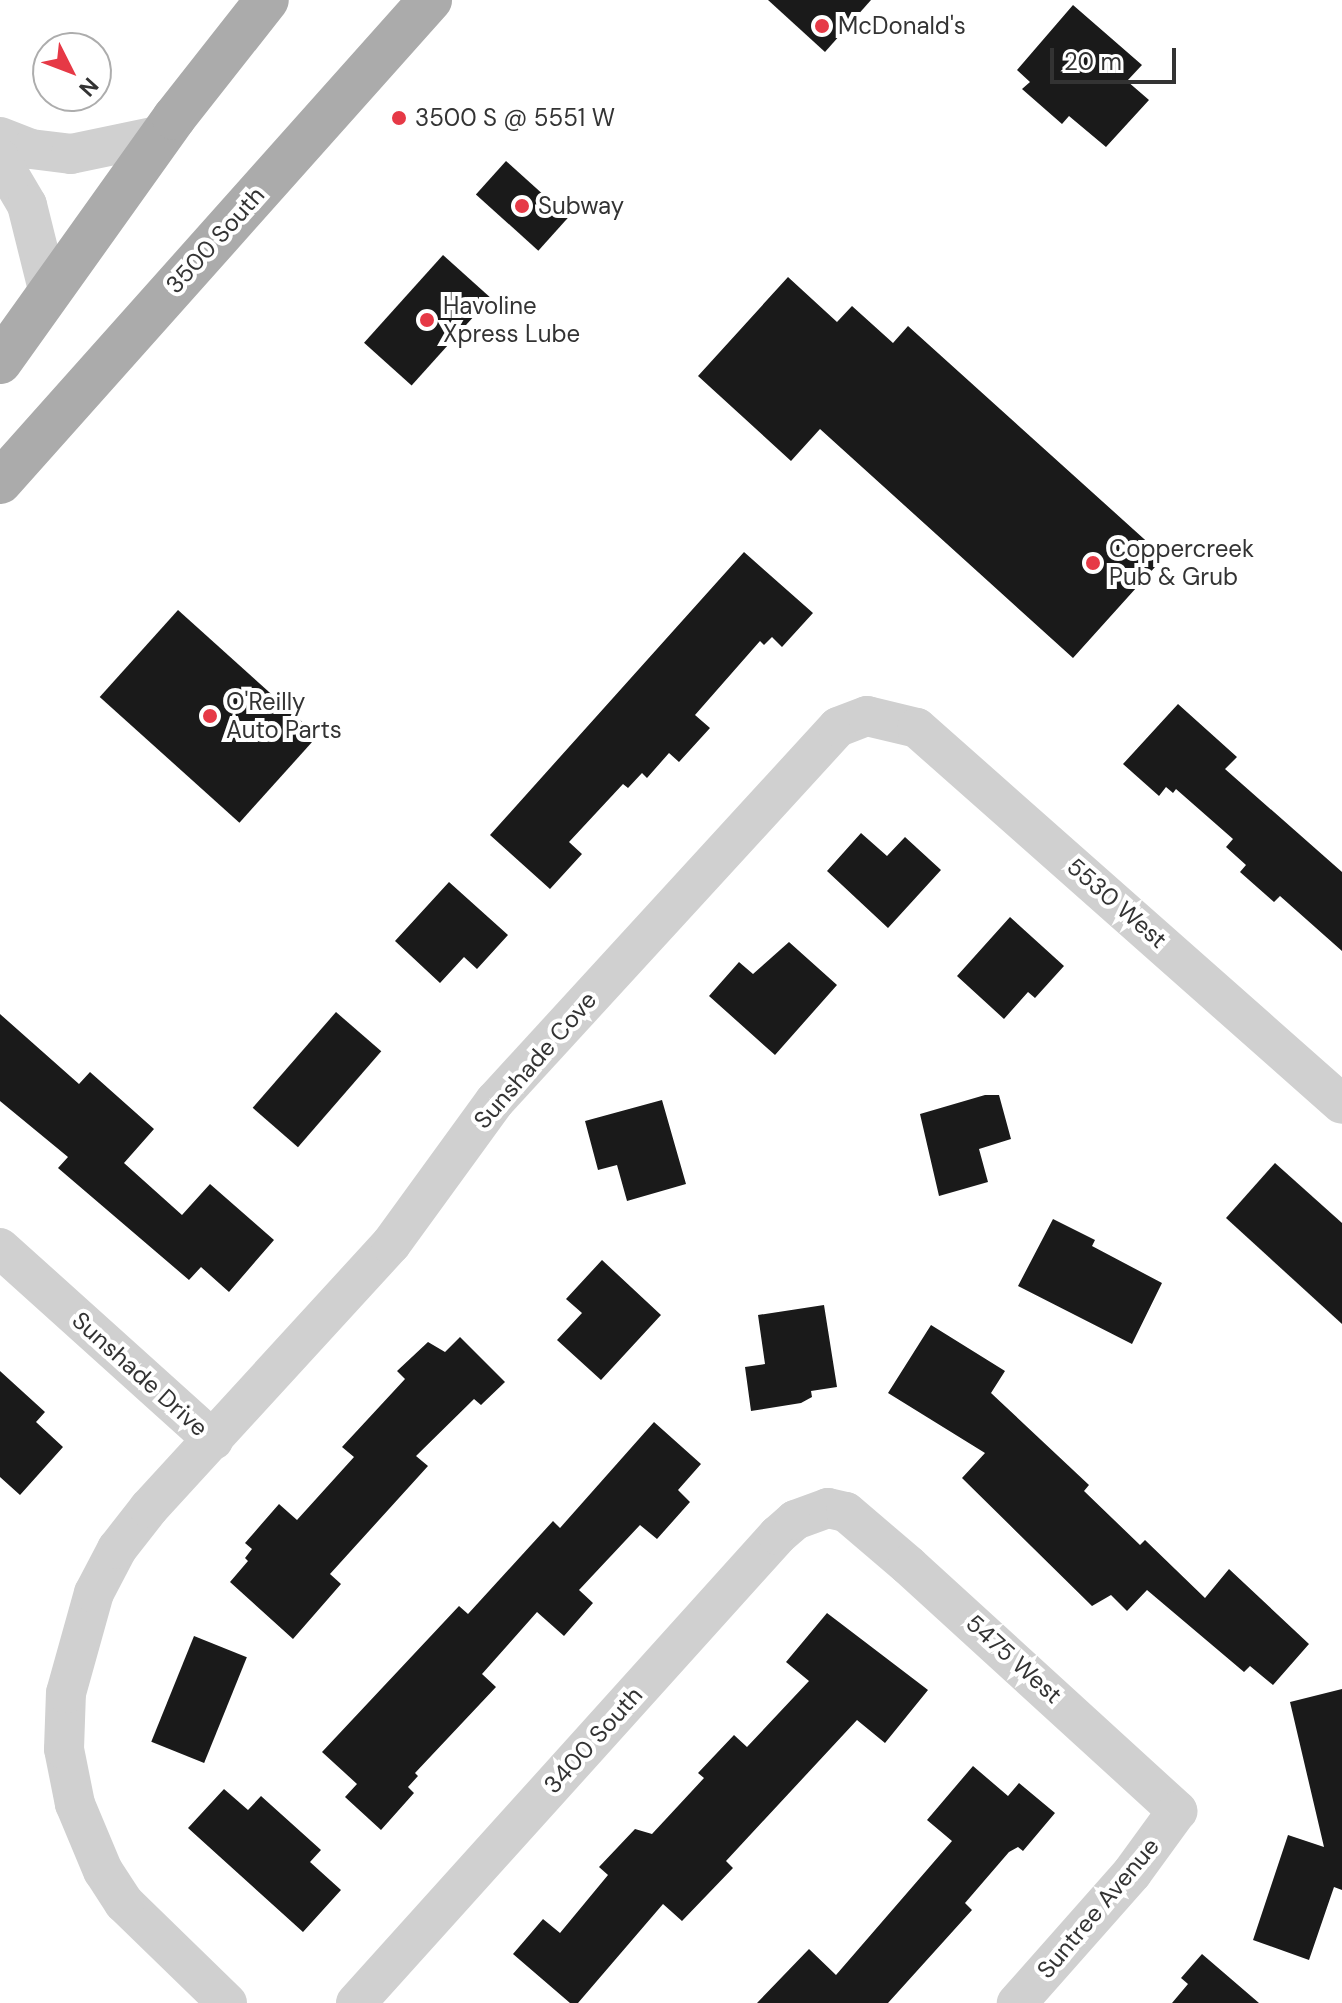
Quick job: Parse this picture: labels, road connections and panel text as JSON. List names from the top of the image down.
{
  "streets": {
    "main road": ["3500 South"],
    "street": [
      "5530 West",
      "Sunshade Cove",
      "Sunshade Drive",
      "5475 West",
      "3400 South",
      "Suntree Avenue"
    ]
  },
  "crossings": [
    ["5530 West", "Sunshade Cove"],
    ["Sunshade Cove", "Sunshade Drive"],
    ["5475 West", "3400 South"],
    ["5475 West", "Suntree Avenue"]
  ],
  "places": [
    "McDonald's",
    "3500 S @ 5551 W",
    "Subway",
    "Havoline Xpress Lube",
    "Coppercreek Pub & Grub",
    "O'Reilly Auto Parts"
  ],
  "scale_bar": "20 m",
  "north": "bottom right"
}
